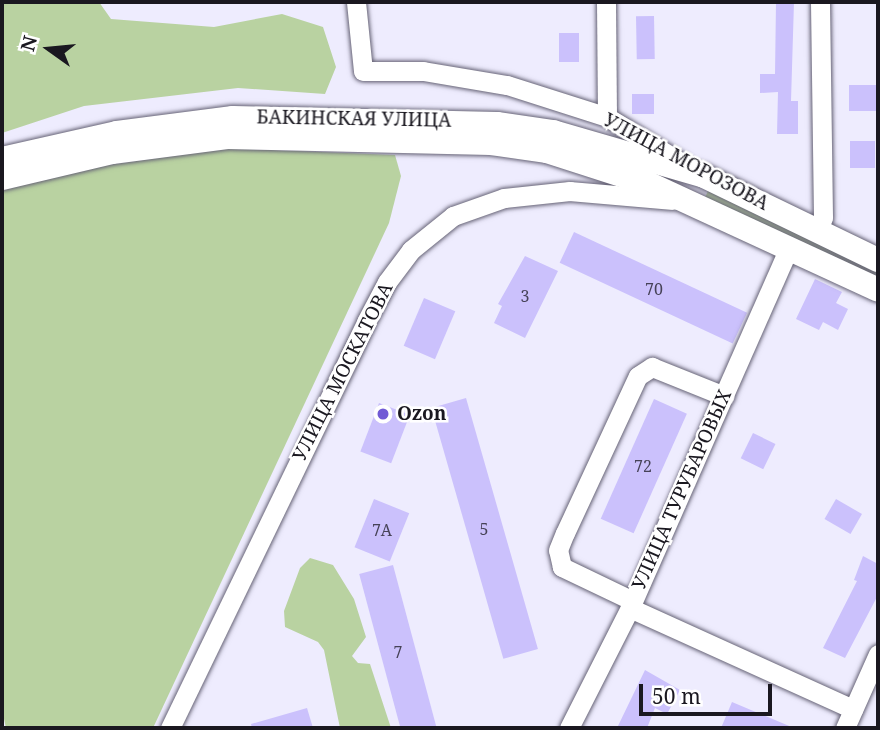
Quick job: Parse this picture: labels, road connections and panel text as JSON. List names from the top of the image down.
{
  "streets": {
    "main road": ["БАКИНСКАЯ УЛИЦА", "УЛИЦА МОРОЗОВА"],
    "street": ["УЛИЦА МОСКАТОВА", "УЛИЦА ТУРУБАРОВЫХ"]
  },
  "crossings": [
    ["БАКИНСКАЯ УЛИЦА", "УЛИЦА МОРОЗОВА"],
    ["БАКИНСКАЯ УЛИЦА", "УЛИЦА МОСКАТОВА"],
    ["УЛИЦА МОРОЗОВА", "УЛИЦА МОСКАТОВА"],
    ["УЛИЦА МОРОЗОВА", "УЛИЦА ТУРУБАРОВЫХ"]
  ],
  "places": ["Ozon"],
  "house_numbers": [
    "70",
    "3",
    "72",
    "5",
    "7А",
    "7"
  ],
  "scale_bar": "50 m",
  "north": "left"
}
